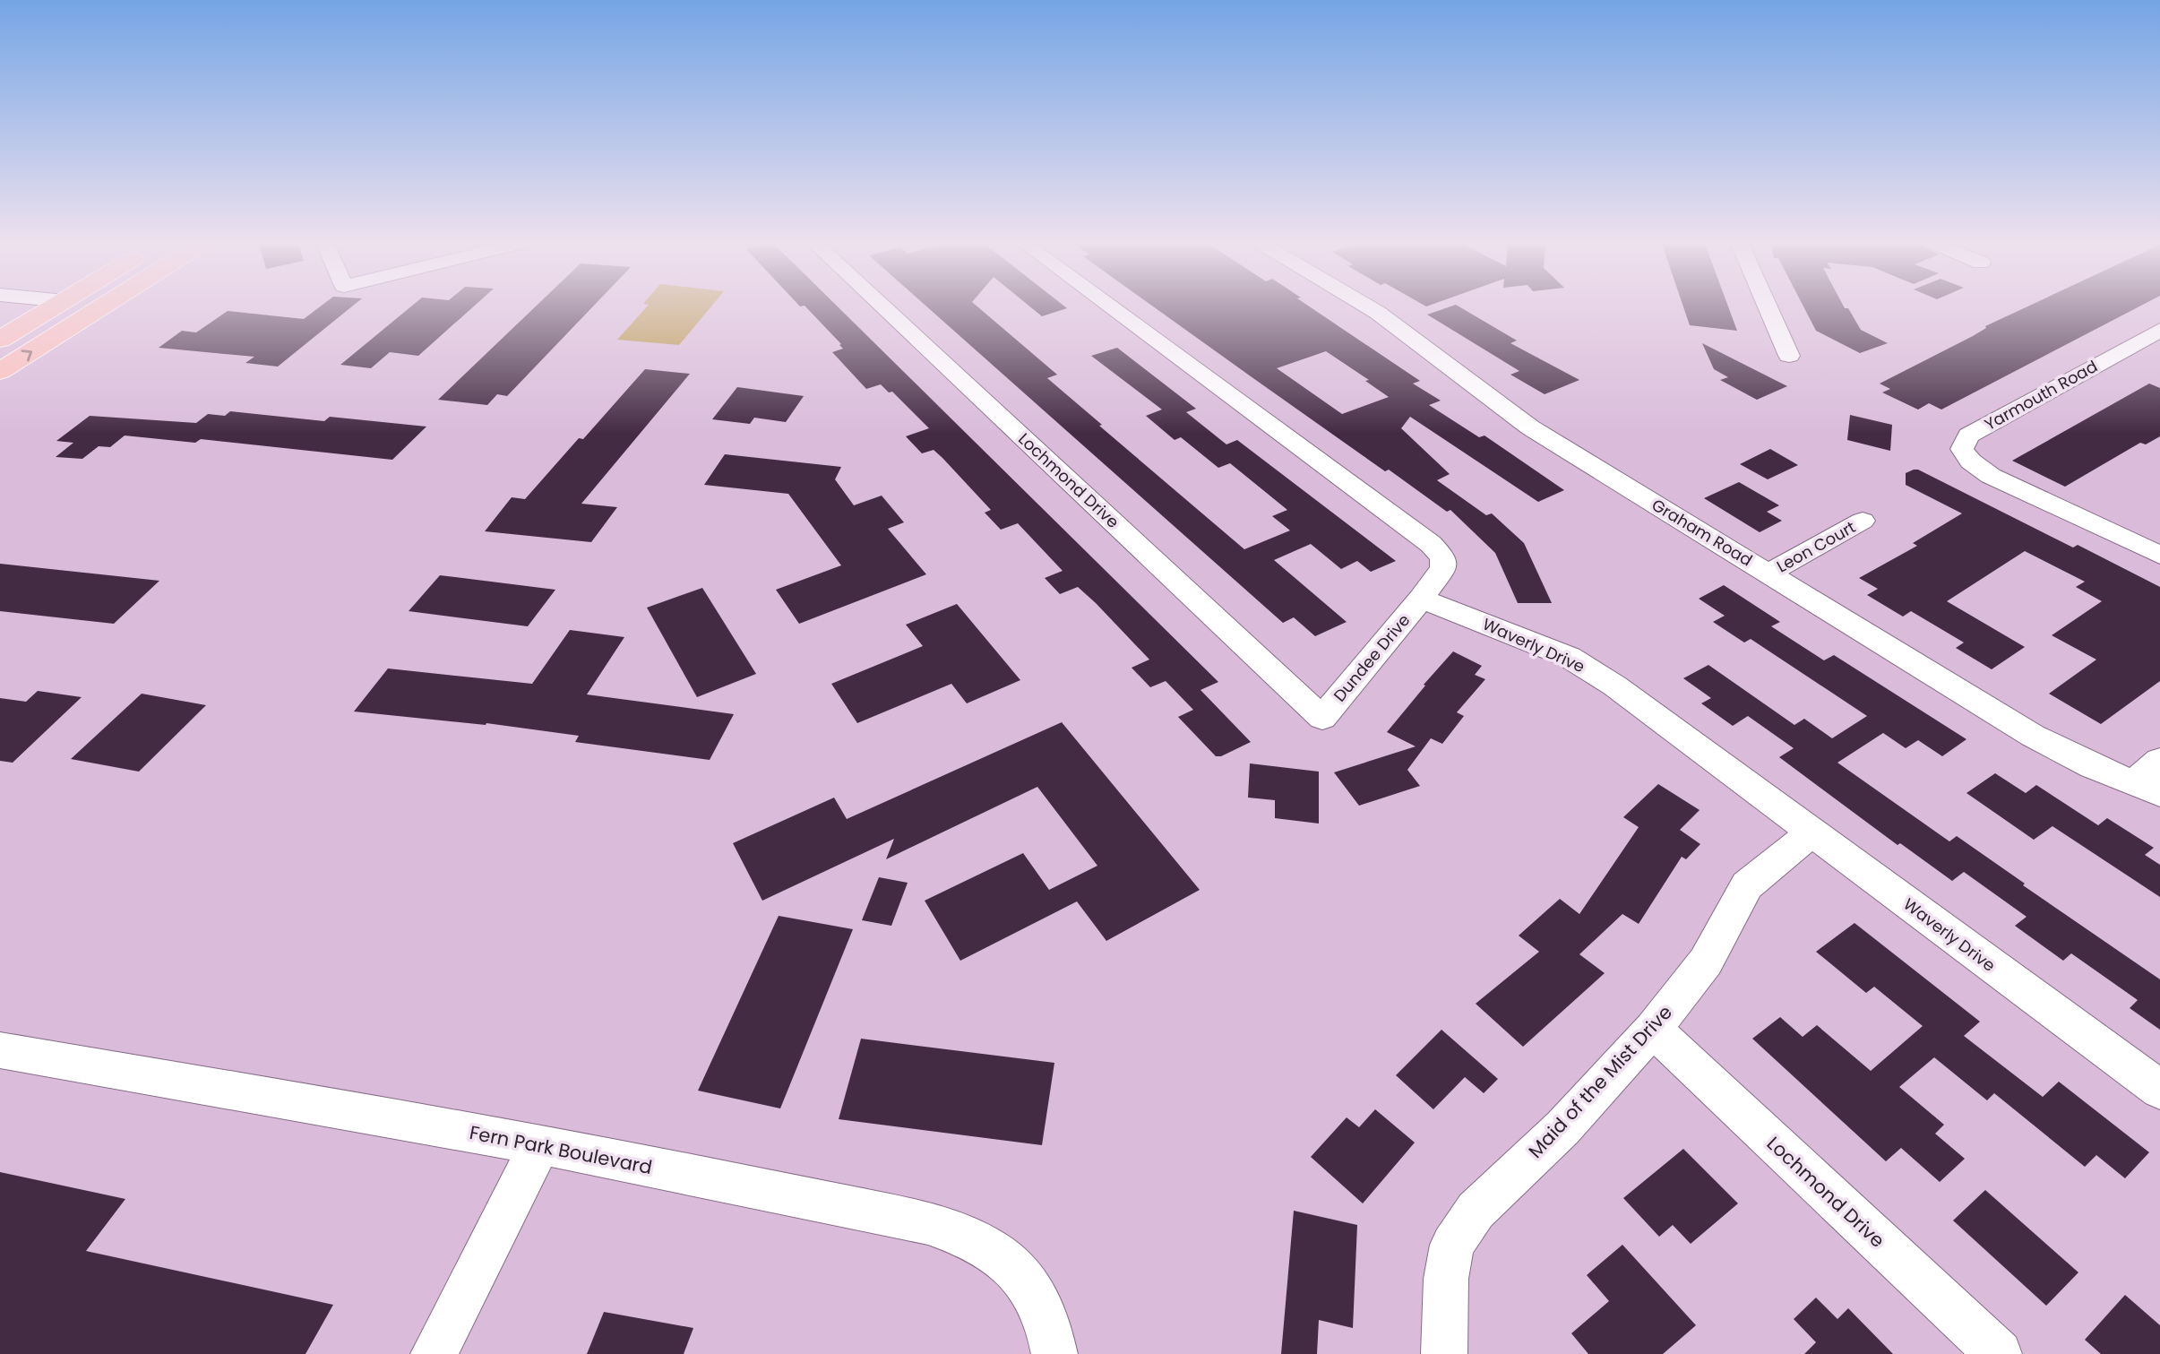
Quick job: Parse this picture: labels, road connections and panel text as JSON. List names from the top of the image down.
{
  "streets": {
    "street": [
      "Yarmouth Road",
      "Lochmond Drive",
      "Graham Road",
      "Leon Court",
      "Waverly Drive",
      "Dundee Drive",
      "Maid of the Mist Drive",
      "Fern Park Boulevard"
    ]
  },
  "crossings": [
    ["Lochmond Drive", "Dundee Drive"],
    ["Lochmond Drive", "Maid of the Mist Drive"],
    ["Graham Road", "Leon Court"],
    ["Waverly Drive", "Dundee Drive"],
    ["Waverly Drive", "Maid of the Mist Drive"]
  ]
}
